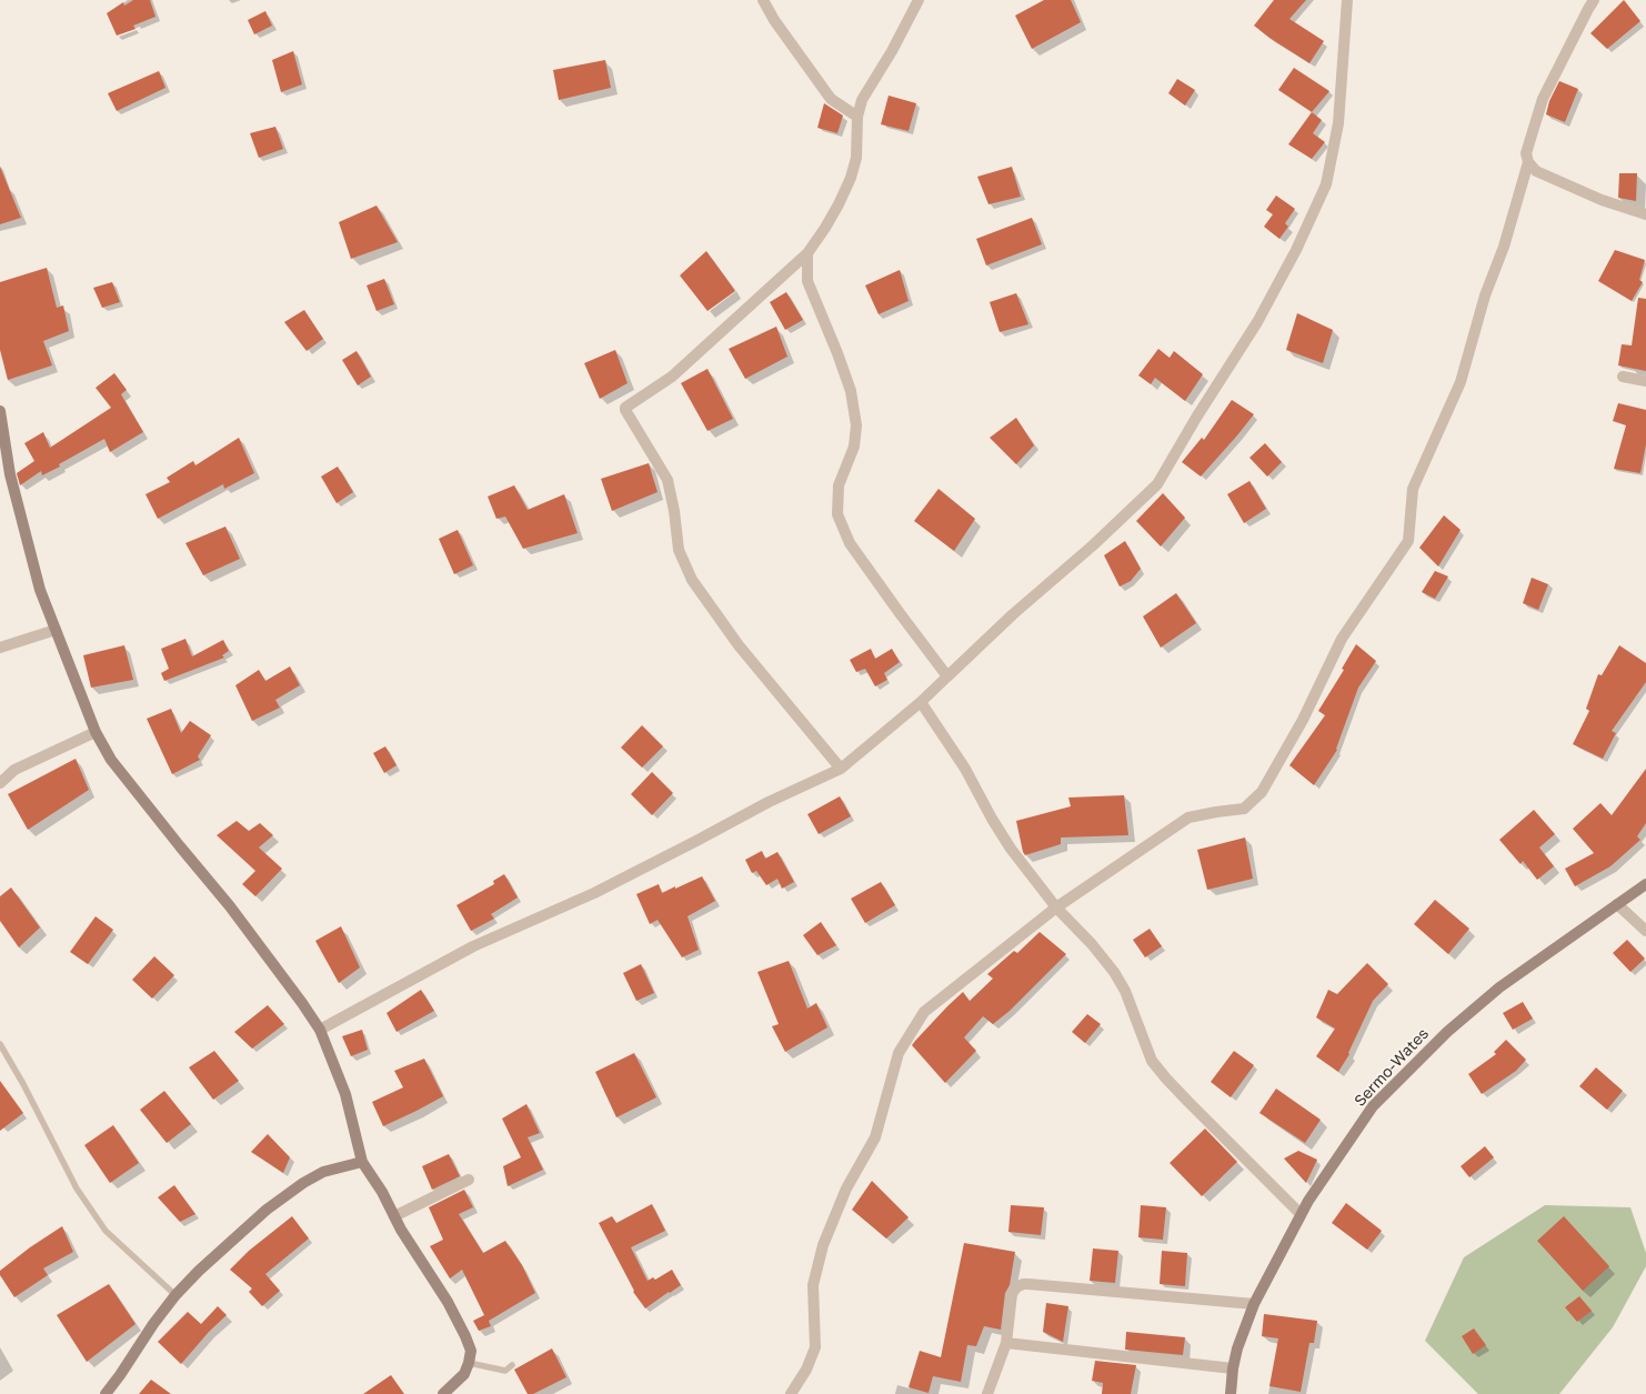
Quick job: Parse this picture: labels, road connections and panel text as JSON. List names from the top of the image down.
{
  "streets": {
    "street": ["Sermo-Wates"]
  }
}
